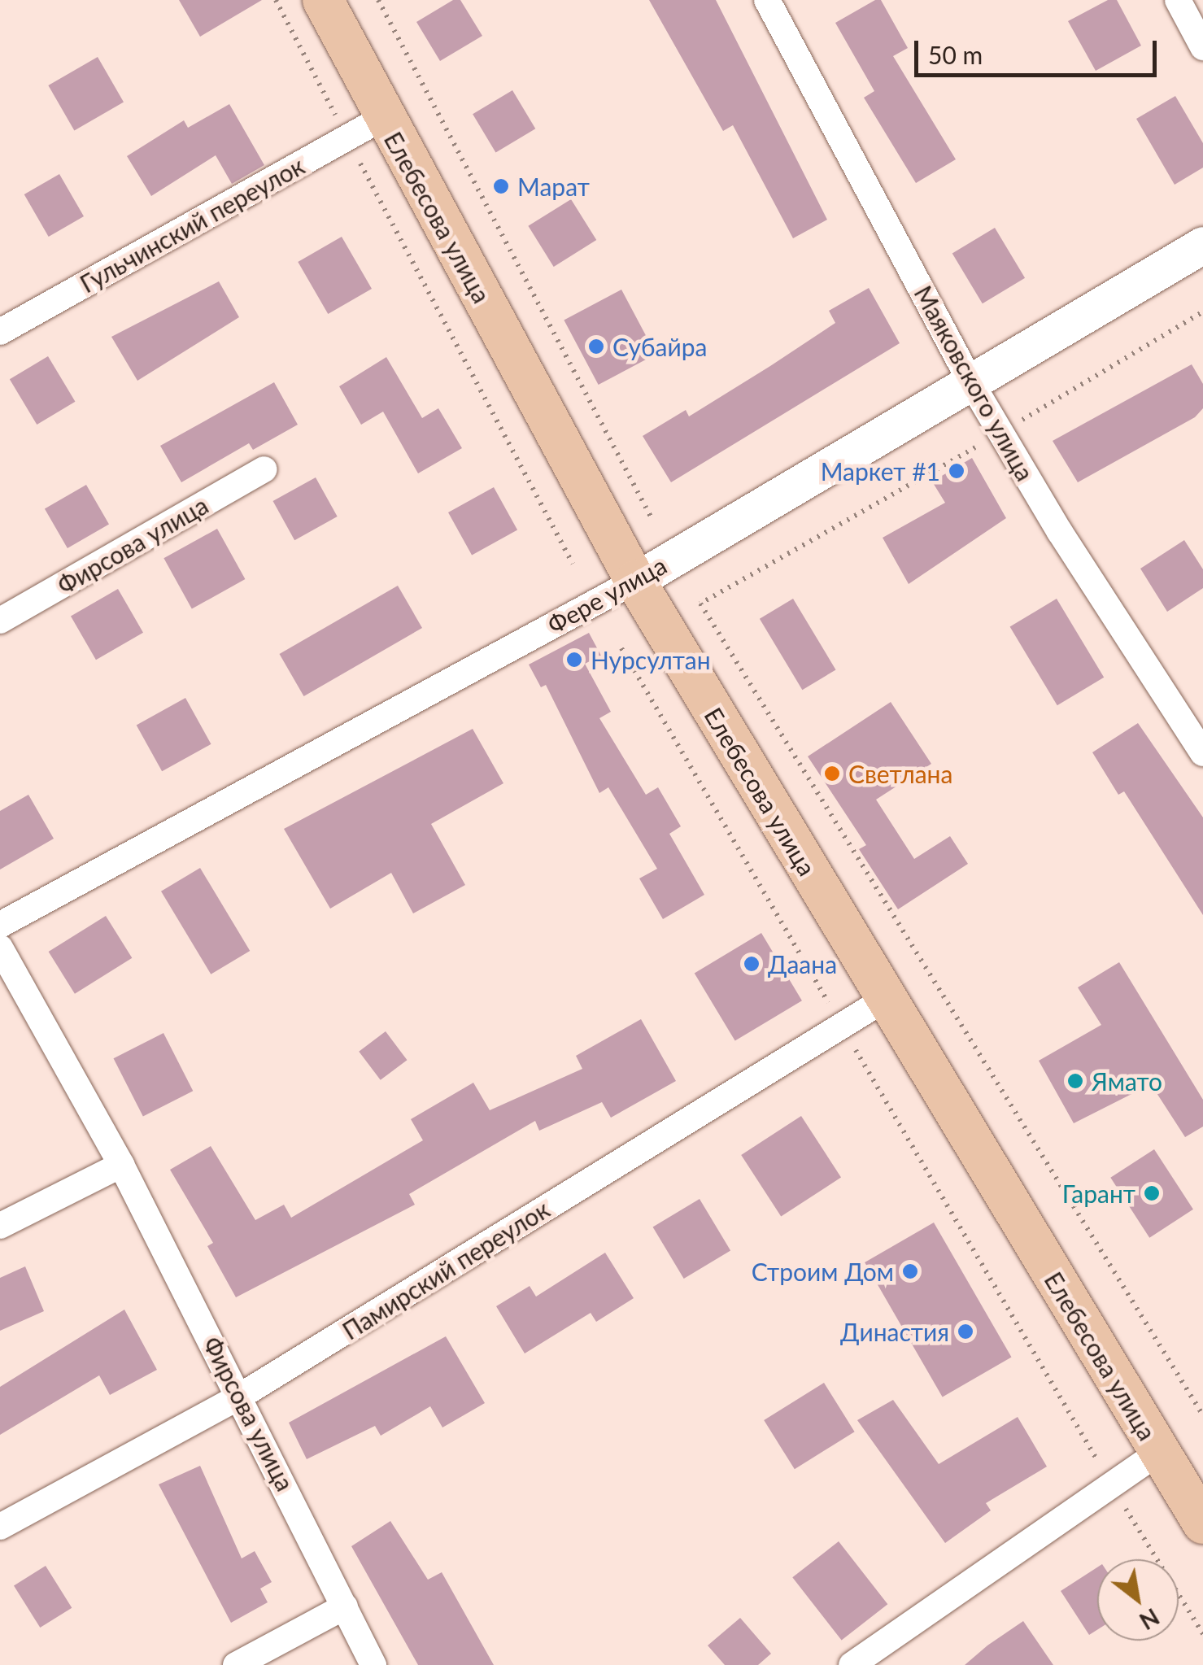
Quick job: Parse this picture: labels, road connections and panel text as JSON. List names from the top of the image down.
{
  "streets": {
    "main road": ["Елебесова улица"],
    "street": [
      "Гульчинский переулок",
      "Маяковского улица",
      "Фирсова улица",
      "Фере улица",
      "Памирский переулок"
    ]
  },
  "crossings": [
    ["Елебесова улица", "Гульчинский переулок"],
    ["Елебесова улица", "Фере улица"],
    ["Елебесова улица", "Памирский переулок"],
    ["Маяковского улица", "Фере улица"],
    ["Фирсова улица", "Памирский переулок"]
  ],
  "places": [
    "Марат",
    "Субайра",
    "Маркет #1",
    "Нурсултан",
    "Светлана",
    "Даана",
    "Ямато",
    "Гарант",
    "Строим Дом",
    "Династия"
  ],
  "scale_bar": "50 m",
  "north": "bottom right"
}
